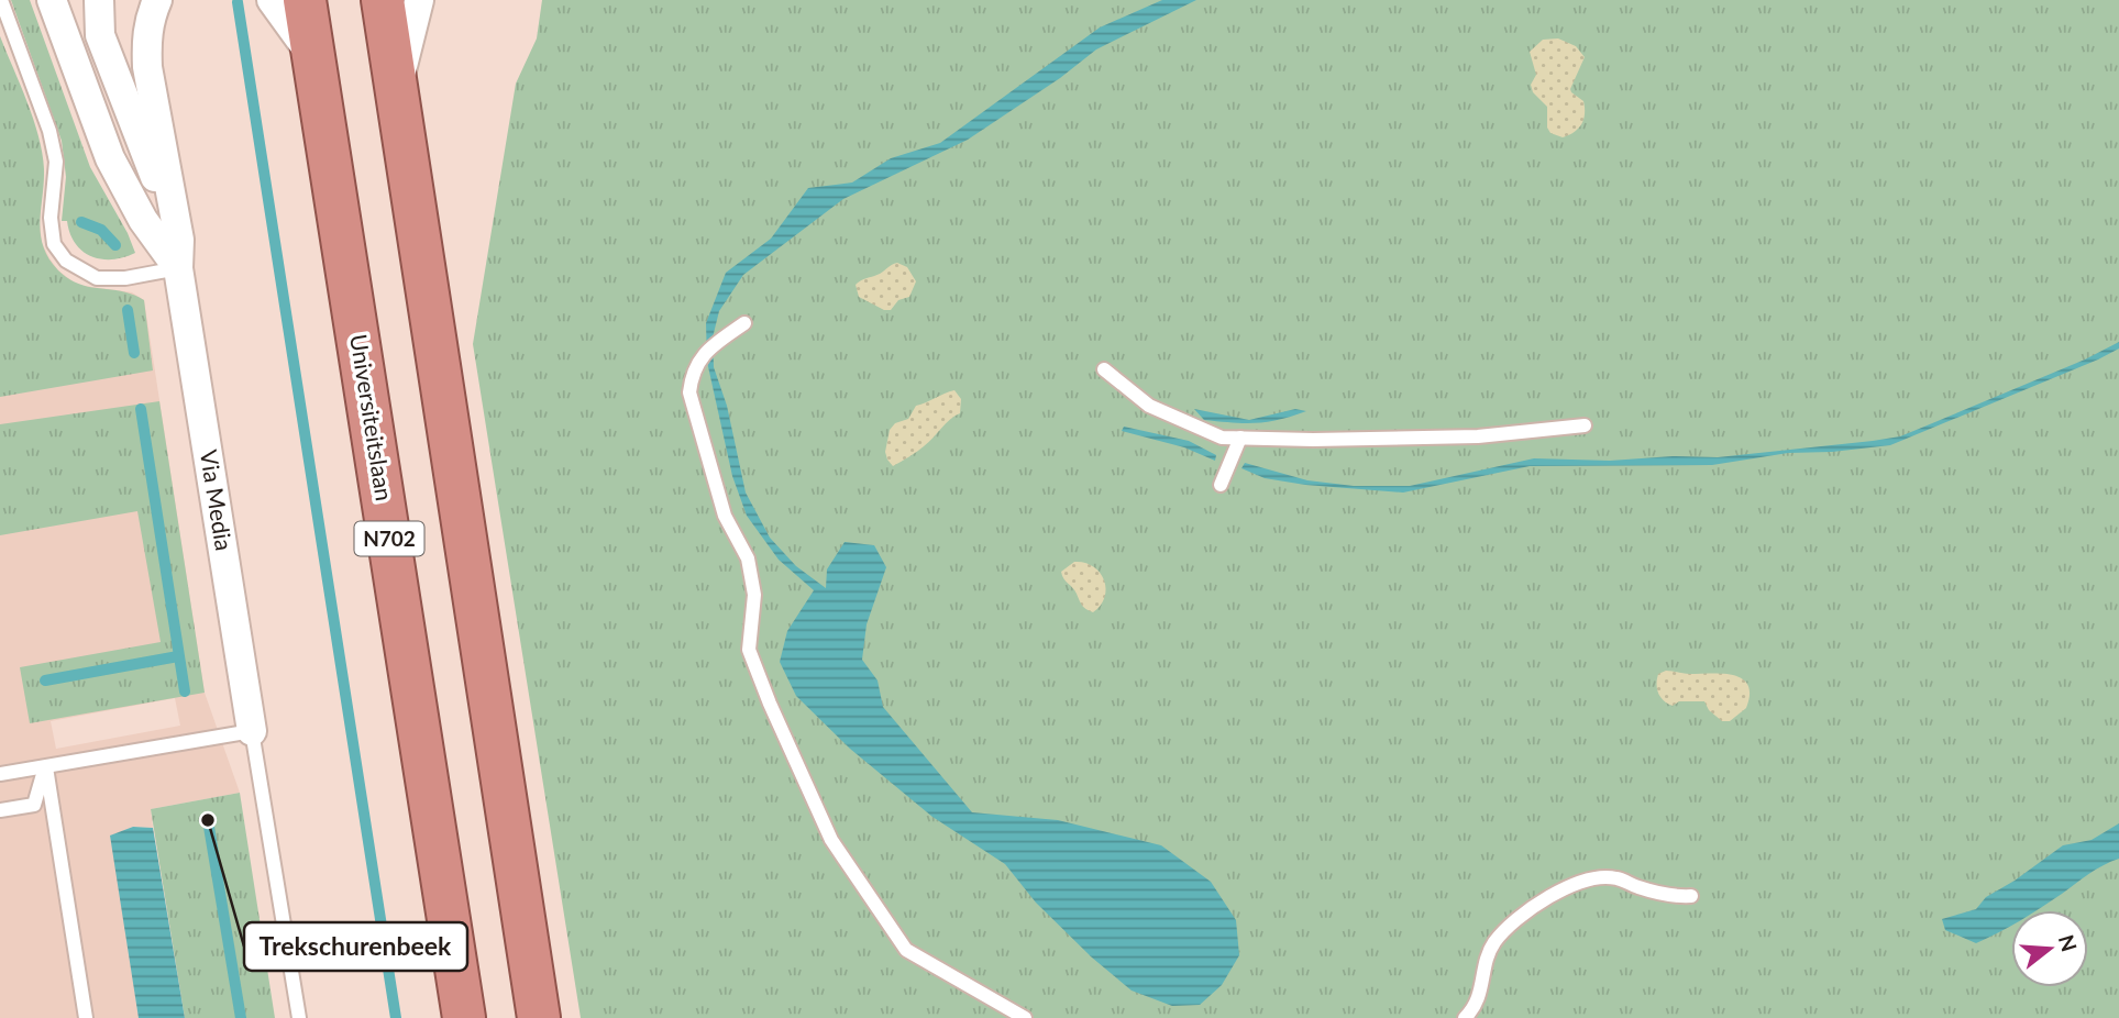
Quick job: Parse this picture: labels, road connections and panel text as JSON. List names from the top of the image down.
{
  "streets": {
    "highway": ["Universiteitslaan", "N702"],
    "street": ["Via Media"]
  },
  "places": ["Trekschurenbeek"],
  "north": "right"
}
